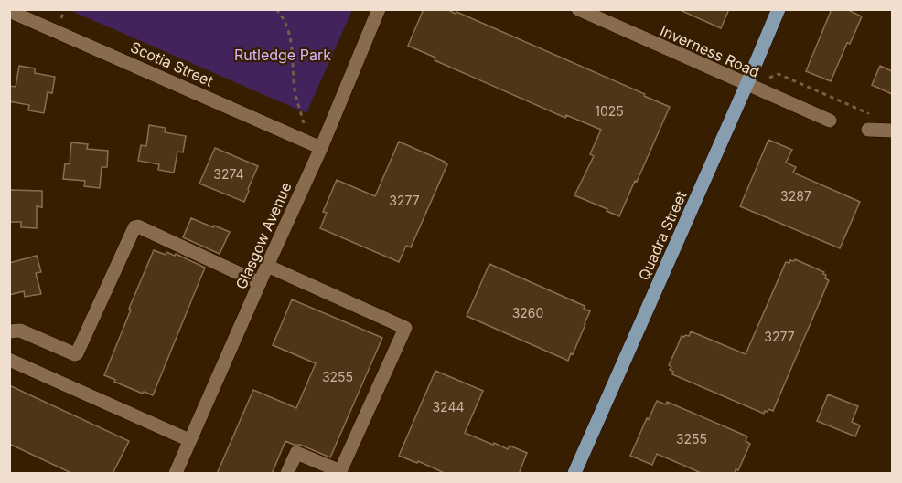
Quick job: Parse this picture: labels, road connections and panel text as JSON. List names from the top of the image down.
{
  "streets": {
    "main road": ["Quadra Street"],
    "street": ["Inverness Road", "Scotia Street", "Glasgow Avenue"]
  },
  "crossings": [
    ["Inverness Road", "Quadra Street"],
    ["Scotia Street", "Glasgow Avenue"]
  ],
  "parks": ["Rutledge Park"],
  "house_numbers": [
    "1025",
    "3274",
    "3287",
    "3277",
    "3260",
    "3277",
    "3255",
    "3244",
    "3255"
  ]
}
